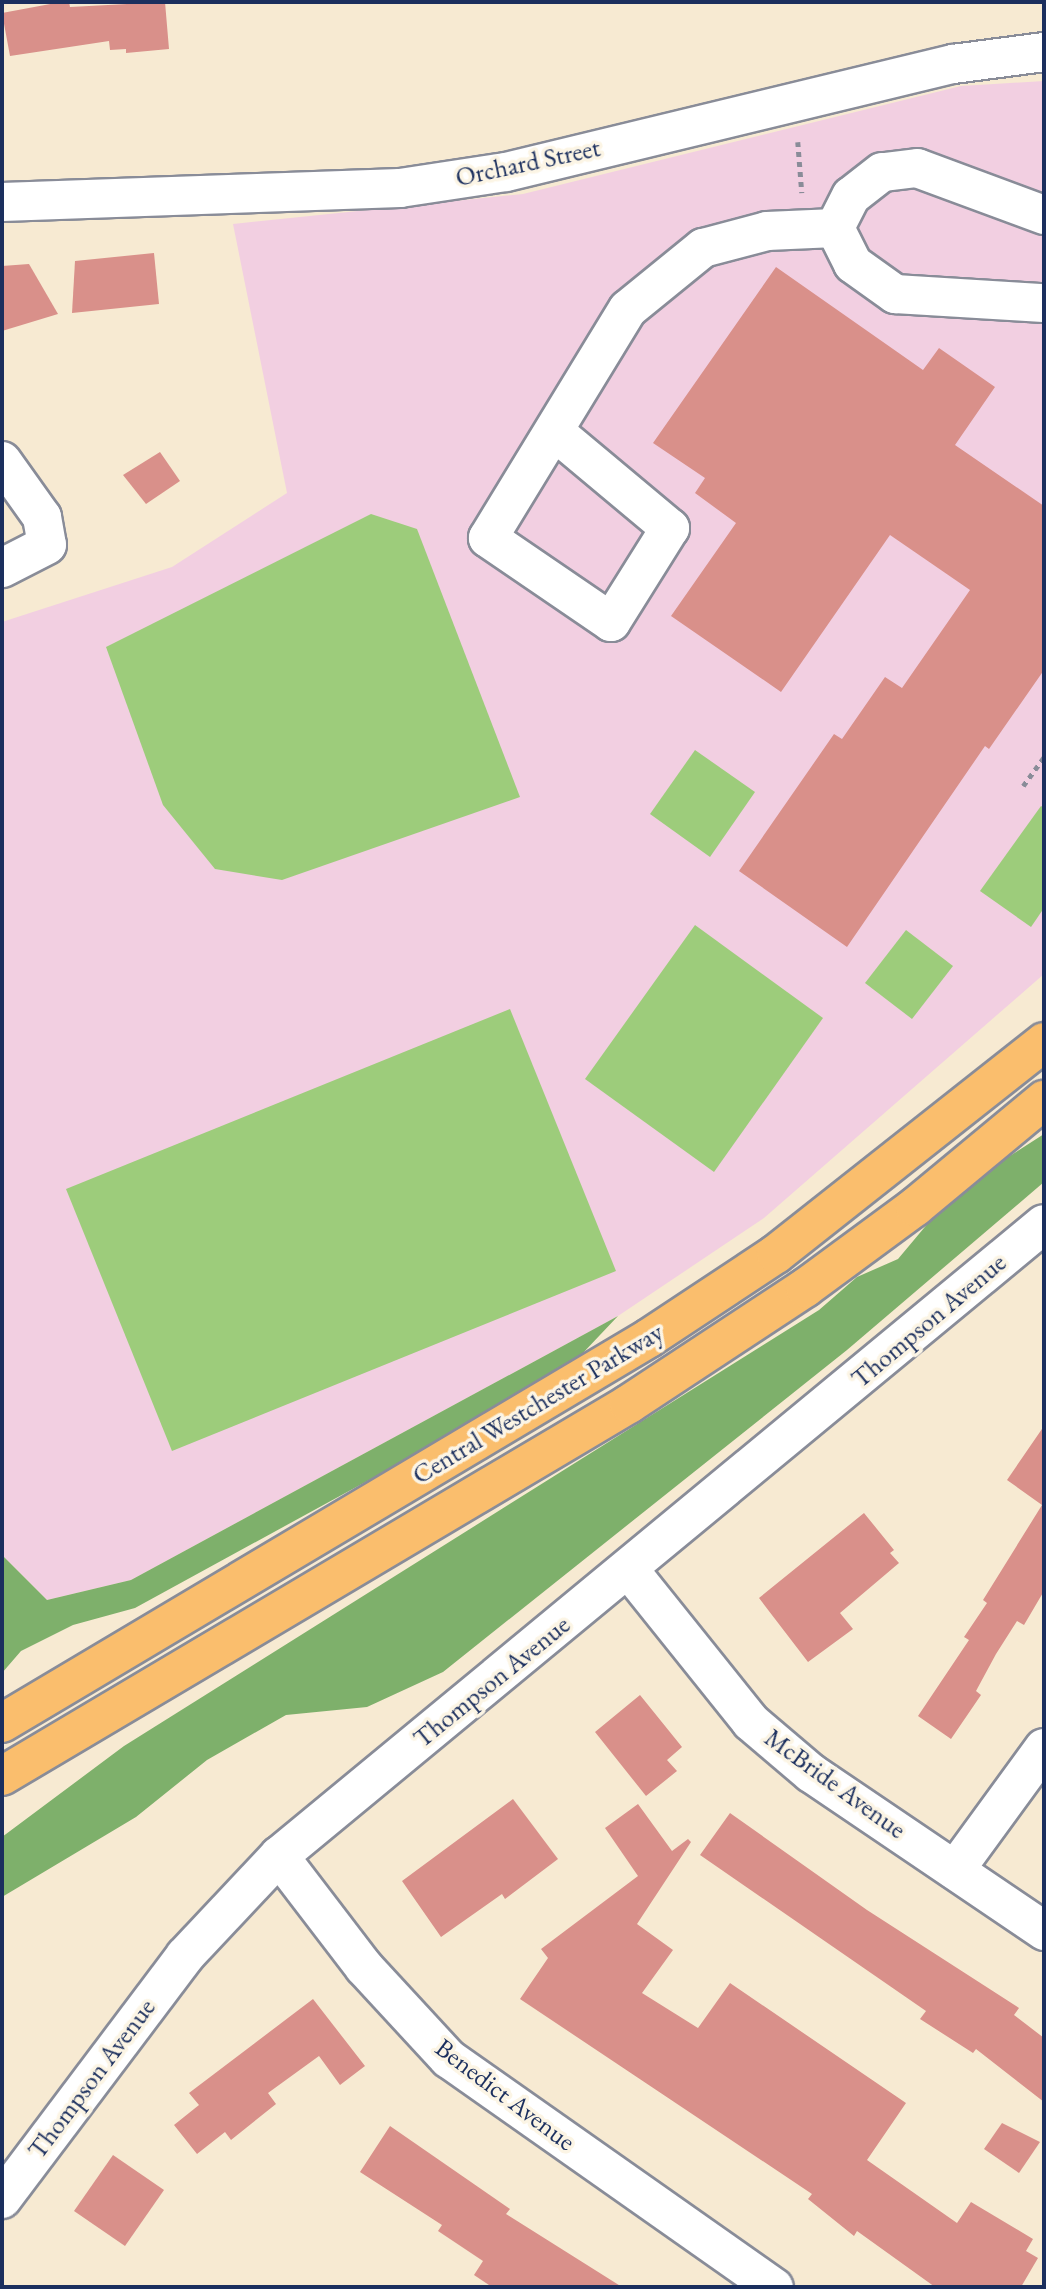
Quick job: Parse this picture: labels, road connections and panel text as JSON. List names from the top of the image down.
{
  "streets": {
    "main road": ["Central Westchester Parkway"],
    "street": [
      "Orchard Street",
      "Thompson Avenue",
      "McBride Avenue",
      "Benedict Avenue"
    ]
  },
  "crossings": [
    ["Thompson Avenue", "McBride Avenue"],
    ["Thompson Avenue", "Benedict Avenue"]
  ]
}
